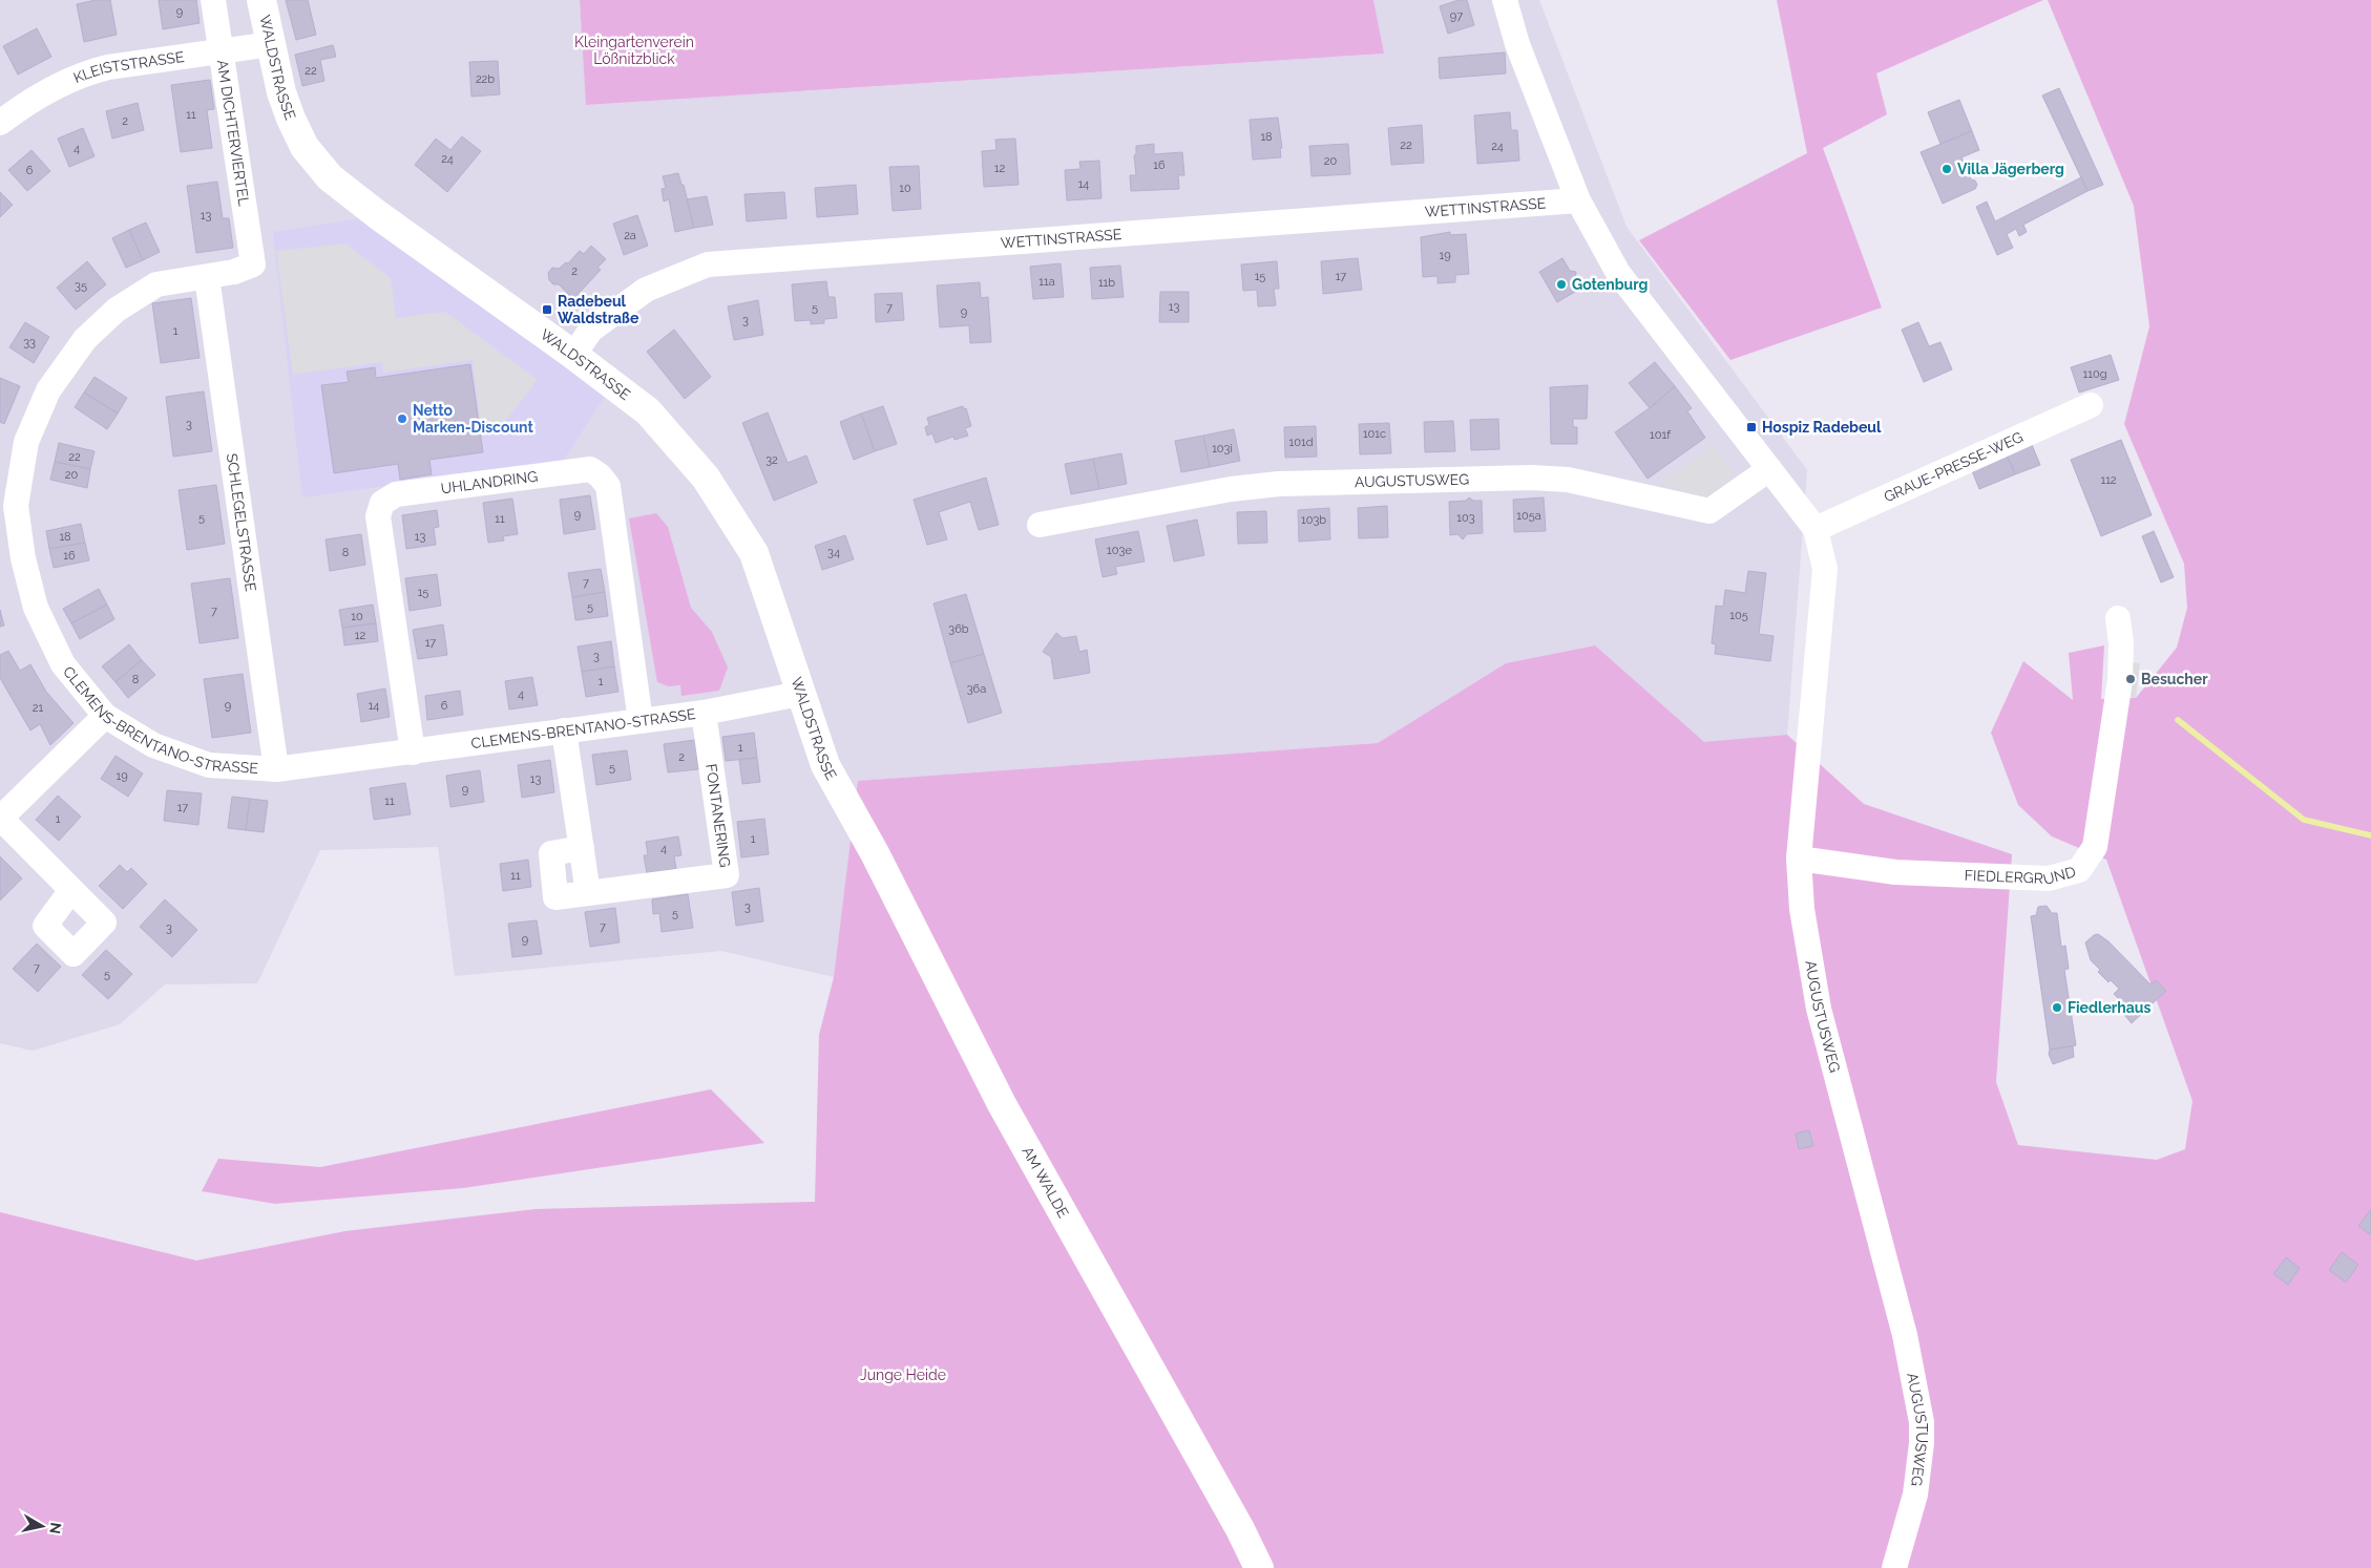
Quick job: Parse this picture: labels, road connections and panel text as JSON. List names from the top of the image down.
{
  "streets": {
    "street": [
      "WALDSTRASSE",
      "KLEISTSTRASSE",
      "AM DICHTERVIERTEL",
      "WETTINSTRASSE",
      "GRAUE-PRESSE-WEG",
      "AUGUSTUSWEG",
      "UHLANDRING",
      "SCHLEGELSTRASSE",
      "CLEMENS-BRENTANO-STRASSE",
      "FONTANERING",
      "FIEDLERGRUND",
      "AM WALDE"
    ]
  },
  "crossings": [
    ["WALDSTRASSE", "KLEISTSTRASSE"],
    ["WALDSTRASSE", "WETTINSTRASSE"],
    ["WALDSTRASSE", "CLEMENS-BRENTANO-STRASSE"],
    ["WALDSTRASSE", "AM WALDE"],
    ["KLEISTSTRASSE", "AM DICHTERVIERTEL"],
    ["AM DICHTERVIERTEL", "CLEMENS-BRENTANO-STRASSE"],
    ["WETTINSTRASSE", "AUGUSTUSWEG"],
    ["GRAUE-PRESSE-WEG", "AUGUSTUSWEG"],
    ["AUGUSTUSWEG", "FIEDLERGRUND"],
    ["UHLANDRING", "CLEMENS-BRENTANO-STRASSE"],
    ["SCHLEGELSTRASSE", "CLEMENS-BRENTANO-STRASSE"],
    ["CLEMENS-BRENTANO-STRASSE", "FONTANERING"]
  ],
  "parks": ["Kleingartenverein Lößnitzblick", "Junge Heide"],
  "places": {
    "other": [
      "Villa Jägerberg",
      "Gotenburg",
      "Netto Marken-Discount",
      "Besucher",
      "Fiedlerhaus"
    ],
    "transit": ["Radebeul Waldstraße", "Hospiz Radebeul"]
  },
  "house_numbers": [
    "9",
    "97",
    "22",
    "22b",
    "11",
    "2",
    "18",
    "22",
    "24",
    "4",
    "24",
    "20",
    "16",
    "12",
    "6",
    "14",
    "10",
    "13",
    "2a",
    "19",
    "2",
    "15",
    "17",
    "11a",
    "11b",
    "35",
    "13",
    "5",
    "7",
    "9",
    "3",
    "1",
    "33",
    "110g",
    "3",
    "101c",
    "101f",
    "101d",
    "103i",
    "22",
    "32",
    "20",
    "112",
    "9",
    "105a",
    "5",
    "103",
    "11",
    "103b",
    "18",
    "13",
    "103e",
    "8",
    "34",
    "16",
    "7",
    "15",
    "5",
    "7",
    "105",
    "10",
    "36b",
    "12",
    "17",
    "3",
    "8",
    "1",
    "36a",
    "4",
    "9",
    "14",
    "6",
    "21",
    "1",
    "2",
    "5",
    "19",
    "13",
    "9",
    "11",
    "17",
    "1",
    "1",
    "4",
    "11",
    "3",
    "5",
    "7",
    "3",
    "9",
    "7",
    "5"
  ],
  "north": "right"
}
